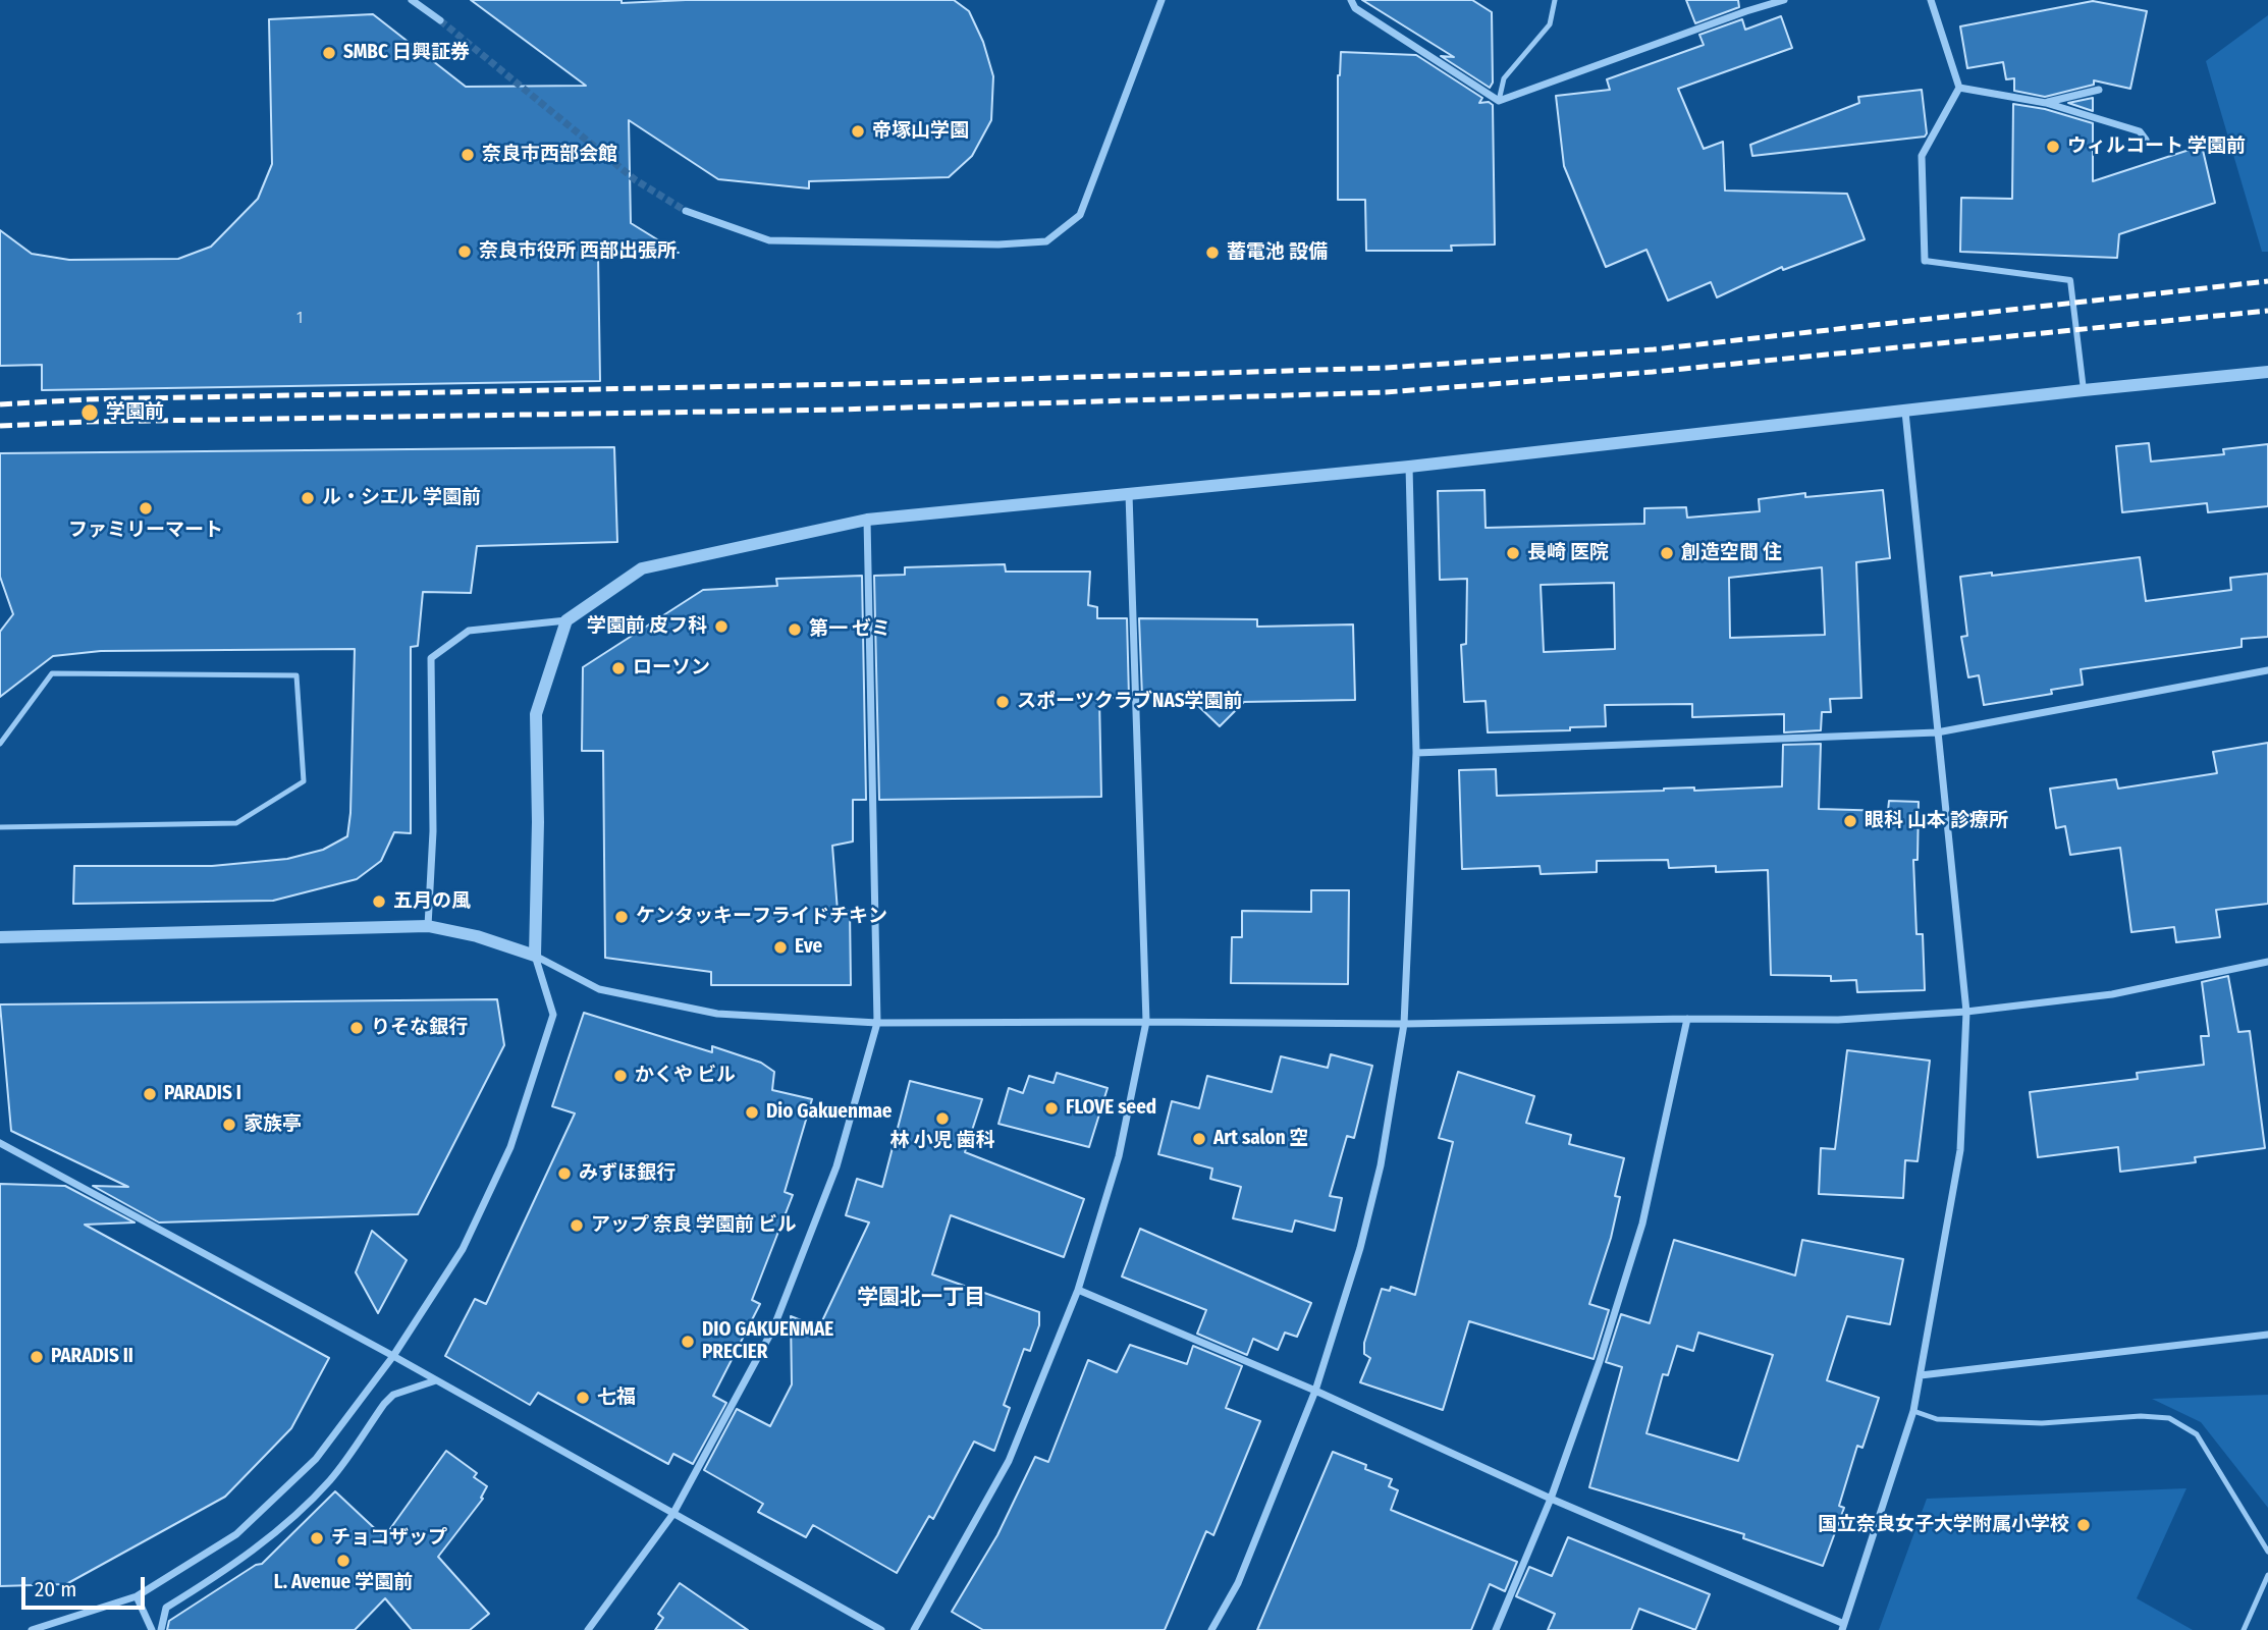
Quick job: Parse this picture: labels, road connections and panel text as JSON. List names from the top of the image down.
{
  "districts": ["学園北一丁目"],
  "places": [
    "SMBC 日興証券",
    "帝塚山学園",
    "ウィルコート 学園前",
    "奈良市西部会館",
    "奈良市役所 西部出張所",
    "蓄電池 設備",
    "学園前",
    "ル・シエル 学園前",
    "ファミリーマート",
    "長崎 医院",
    "創造空間 住",
    "学園前 皮フ科",
    "第一 ゼミ",
    "ローソン",
    "スポーツクラブNAS学園前",
    "眼科 山本 診療所",
    "五月の風",
    "ケンタッキーフライドチキン",
    "Eve",
    "りそな銀行",
    "かくや ビル",
    "PARADIS I",
    "FLOVE seed",
    "Dio Gakuenmae",
    "林 小児 歯科",
    "家族亭",
    "Art salon 空",
    "みずほ銀行",
    "アップ 奈良 学園前 ビル",
    "DIO GAKUENMAE PRECIER",
    "PARADIS II",
    "七福",
    "国立奈良女子大学附属小学校",
    "チョコザップ",
    "L. Avenue 学園前"
  ],
  "house_numbers": ["1"],
  "scale_bar": "20 m"
}
